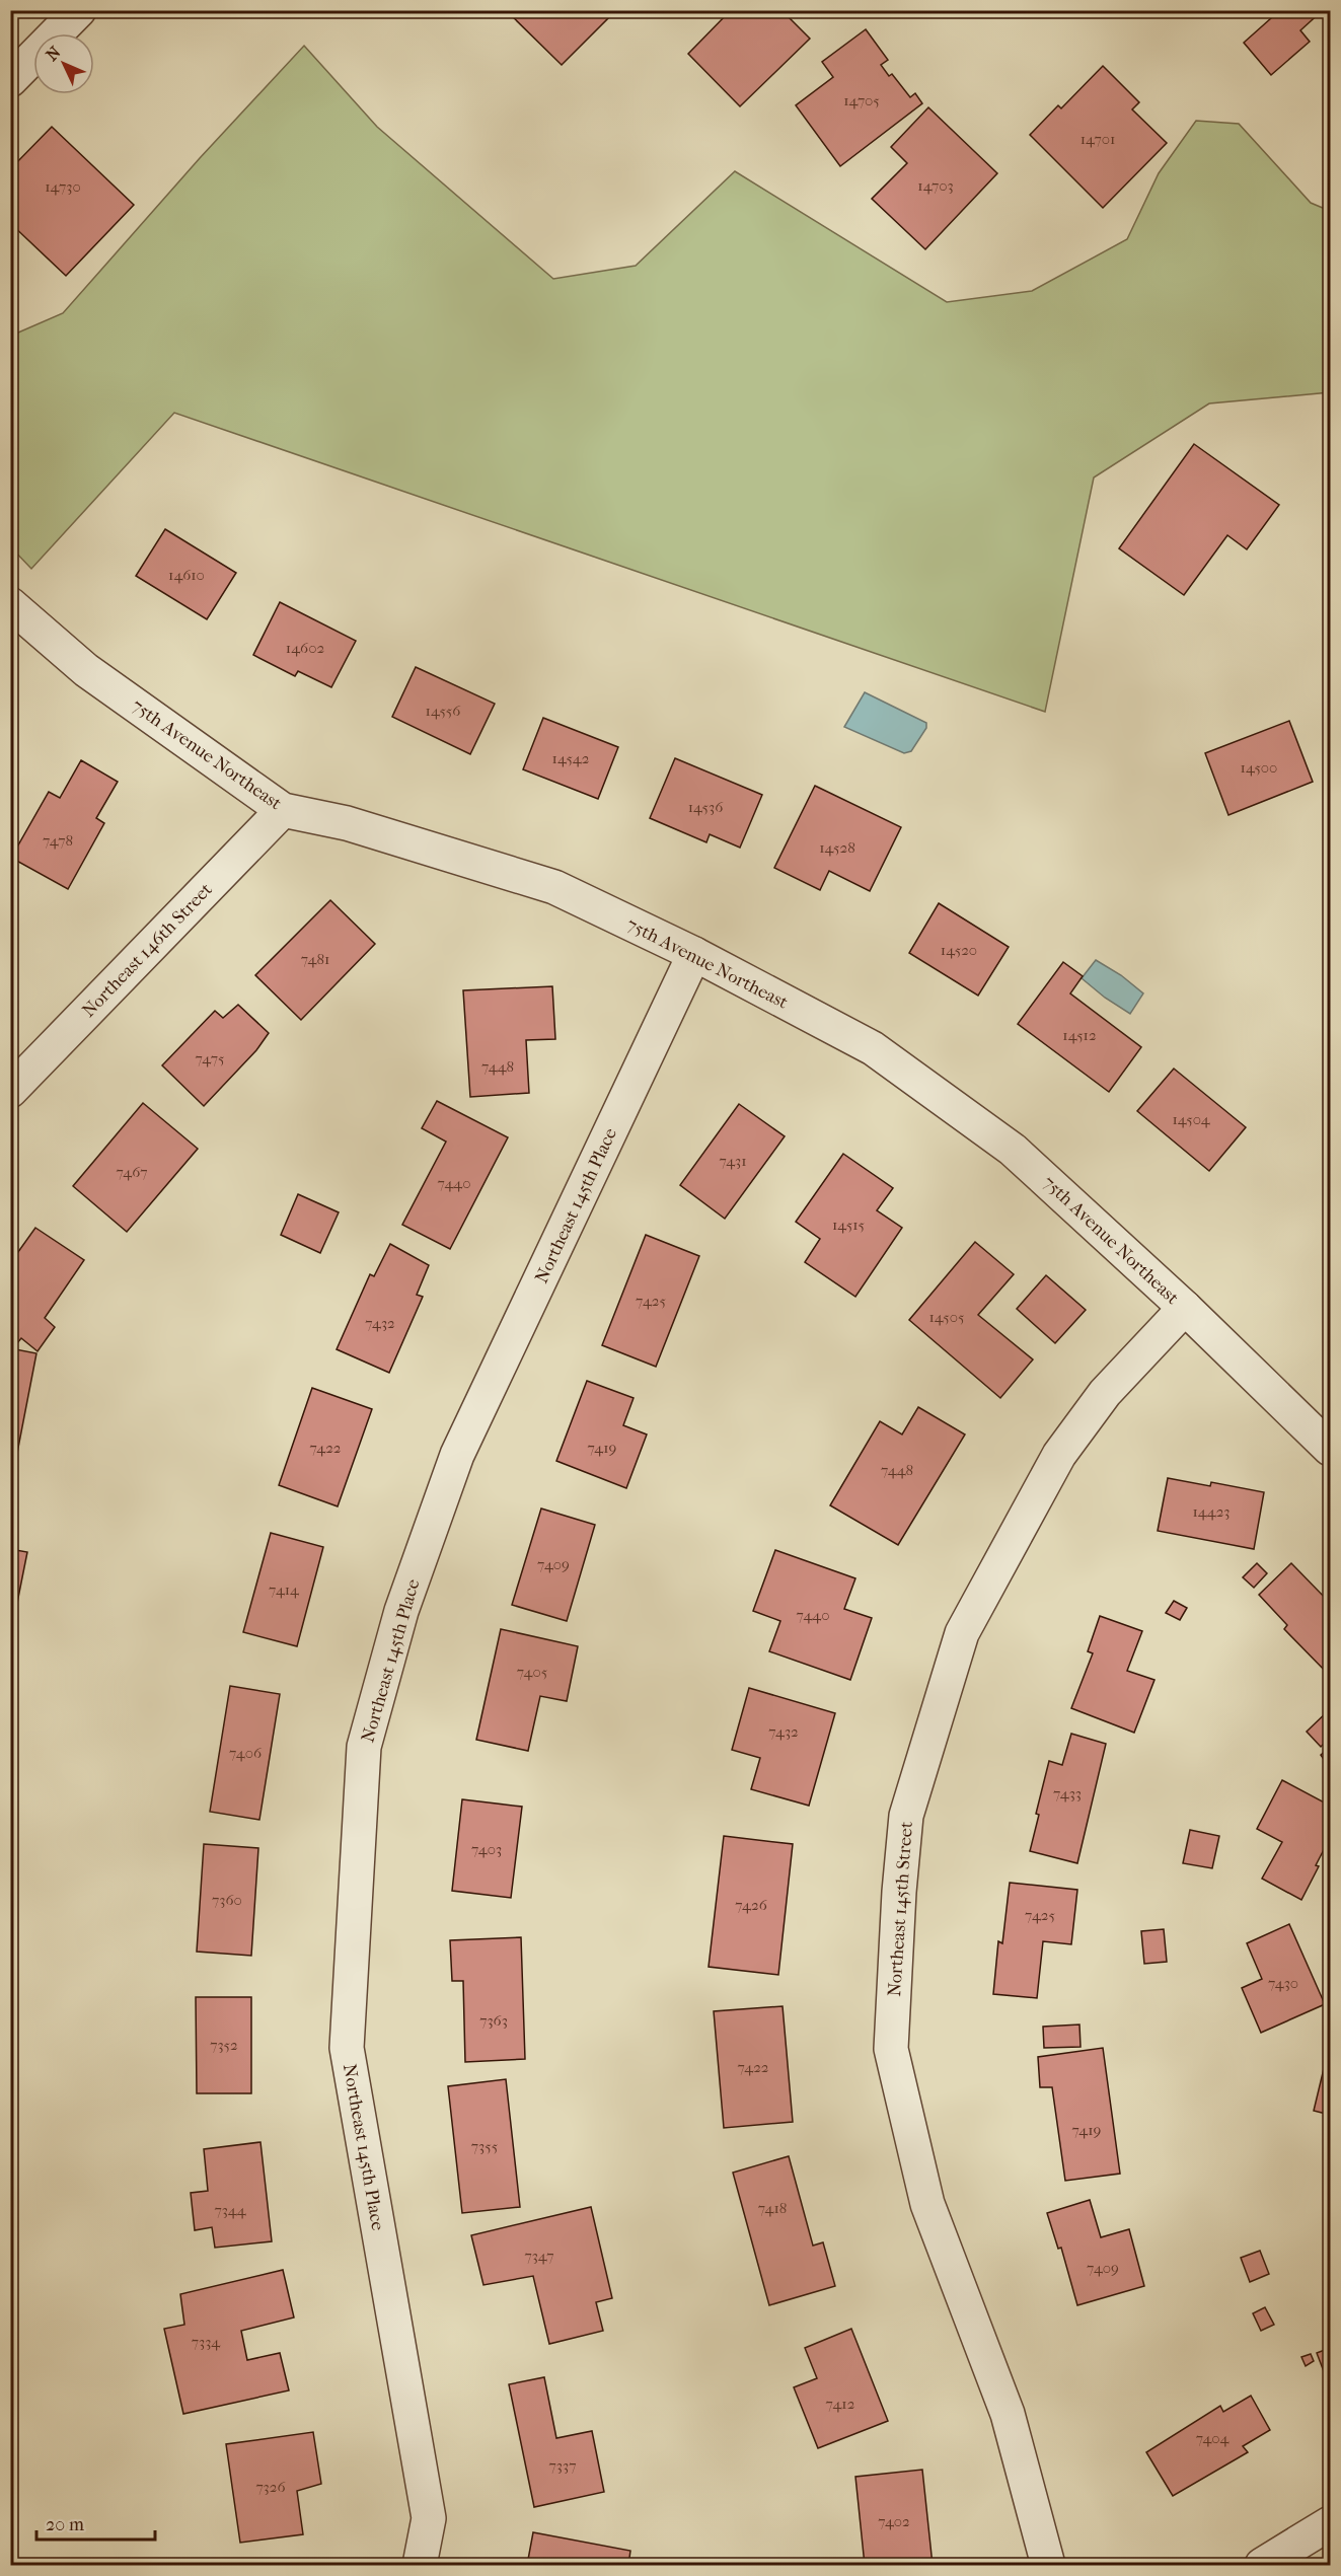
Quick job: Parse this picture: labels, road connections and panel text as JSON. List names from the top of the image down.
{
  "streets": {
    "street": [
      "75th Avenue Northeast",
      "Northeast 146th Street",
      "Northeast 145th Place",
      "Northeast 145th Street"
    ]
  },
  "crossings": [
    ["75th Avenue Northeast", "Northeast 146th Street"],
    ["75th Avenue Northeast", "Northeast 145th Place"],
    ["75th Avenue Northeast", "Northeast 145th Street"]
  ],
  "house_numbers": [
    "14705",
    "14701",
    "14703",
    "14730",
    "14610",
    "14602",
    "14556",
    "14542",
    "14500",
    "14536",
    "7478",
    "14528",
    "14520",
    "7481",
    "14512",
    "7475",
    "7448",
    "14504",
    "7431",
    "7467",
    "7440",
    "14515",
    "7425",
    "14505",
    "7432",
    "7422",
    "7419",
    "7448",
    "14423",
    "7409",
    "7414",
    "7440",
    "7405",
    "7432",
    "7406",
    "7433",
    "7403",
    "7360",
    "7426",
    "7425",
    "7430",
    "7363",
    "7352",
    "7422",
    "7419",
    "7355",
    "7418",
    "7344",
    "7347",
    "7409",
    "7334",
    "7412",
    "7404",
    "7337",
    "7326",
    "7402"
  ],
  "scale_bar": "20 m",
  "north": "top left"
}
